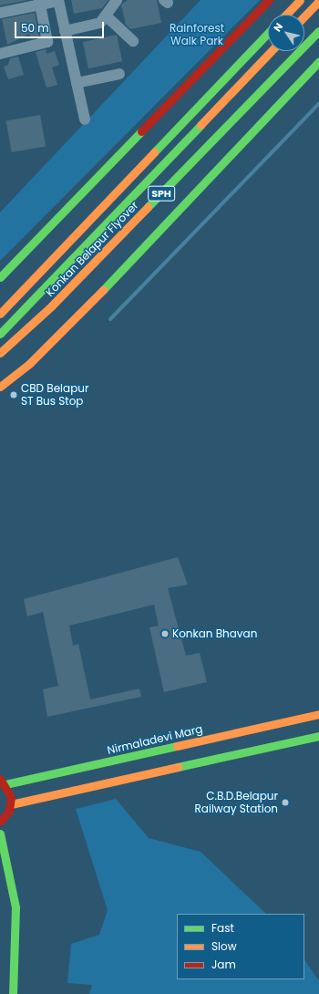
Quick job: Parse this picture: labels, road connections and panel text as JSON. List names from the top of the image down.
{
  "streets": {
    "main road": ["SPH", "Konkan Belapur Flyover", "Nirmaladevi Marg"]
  },
  "parks": ["Rainforest Walk Park"],
  "places": ["CBD Belapur ST Bus Stop", "Konkan Bhavan", "C.B.D.Belapur Railway Station"],
  "legend": ["Fast", "Slow", "Jam"],
  "scale_bar": "50 m",
  "north": "top left"
}
